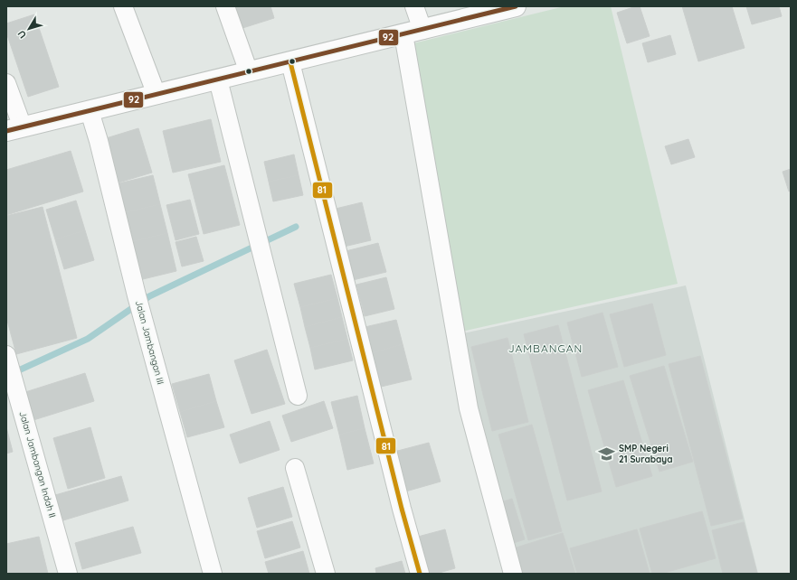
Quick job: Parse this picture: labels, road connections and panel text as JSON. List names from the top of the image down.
{
  "streets": {
    "street": ["Jalan Jambangan III", "Jalan Jambangan Indah II"]
  },
  "districts": ["JAMBANGAN"],
  "places": {
    "school or university": ["SMP Negeri 21 Surabaya"]
  },
  "lines": ["transit line 92", "transit line 81"],
  "north": "bottom left"
}
